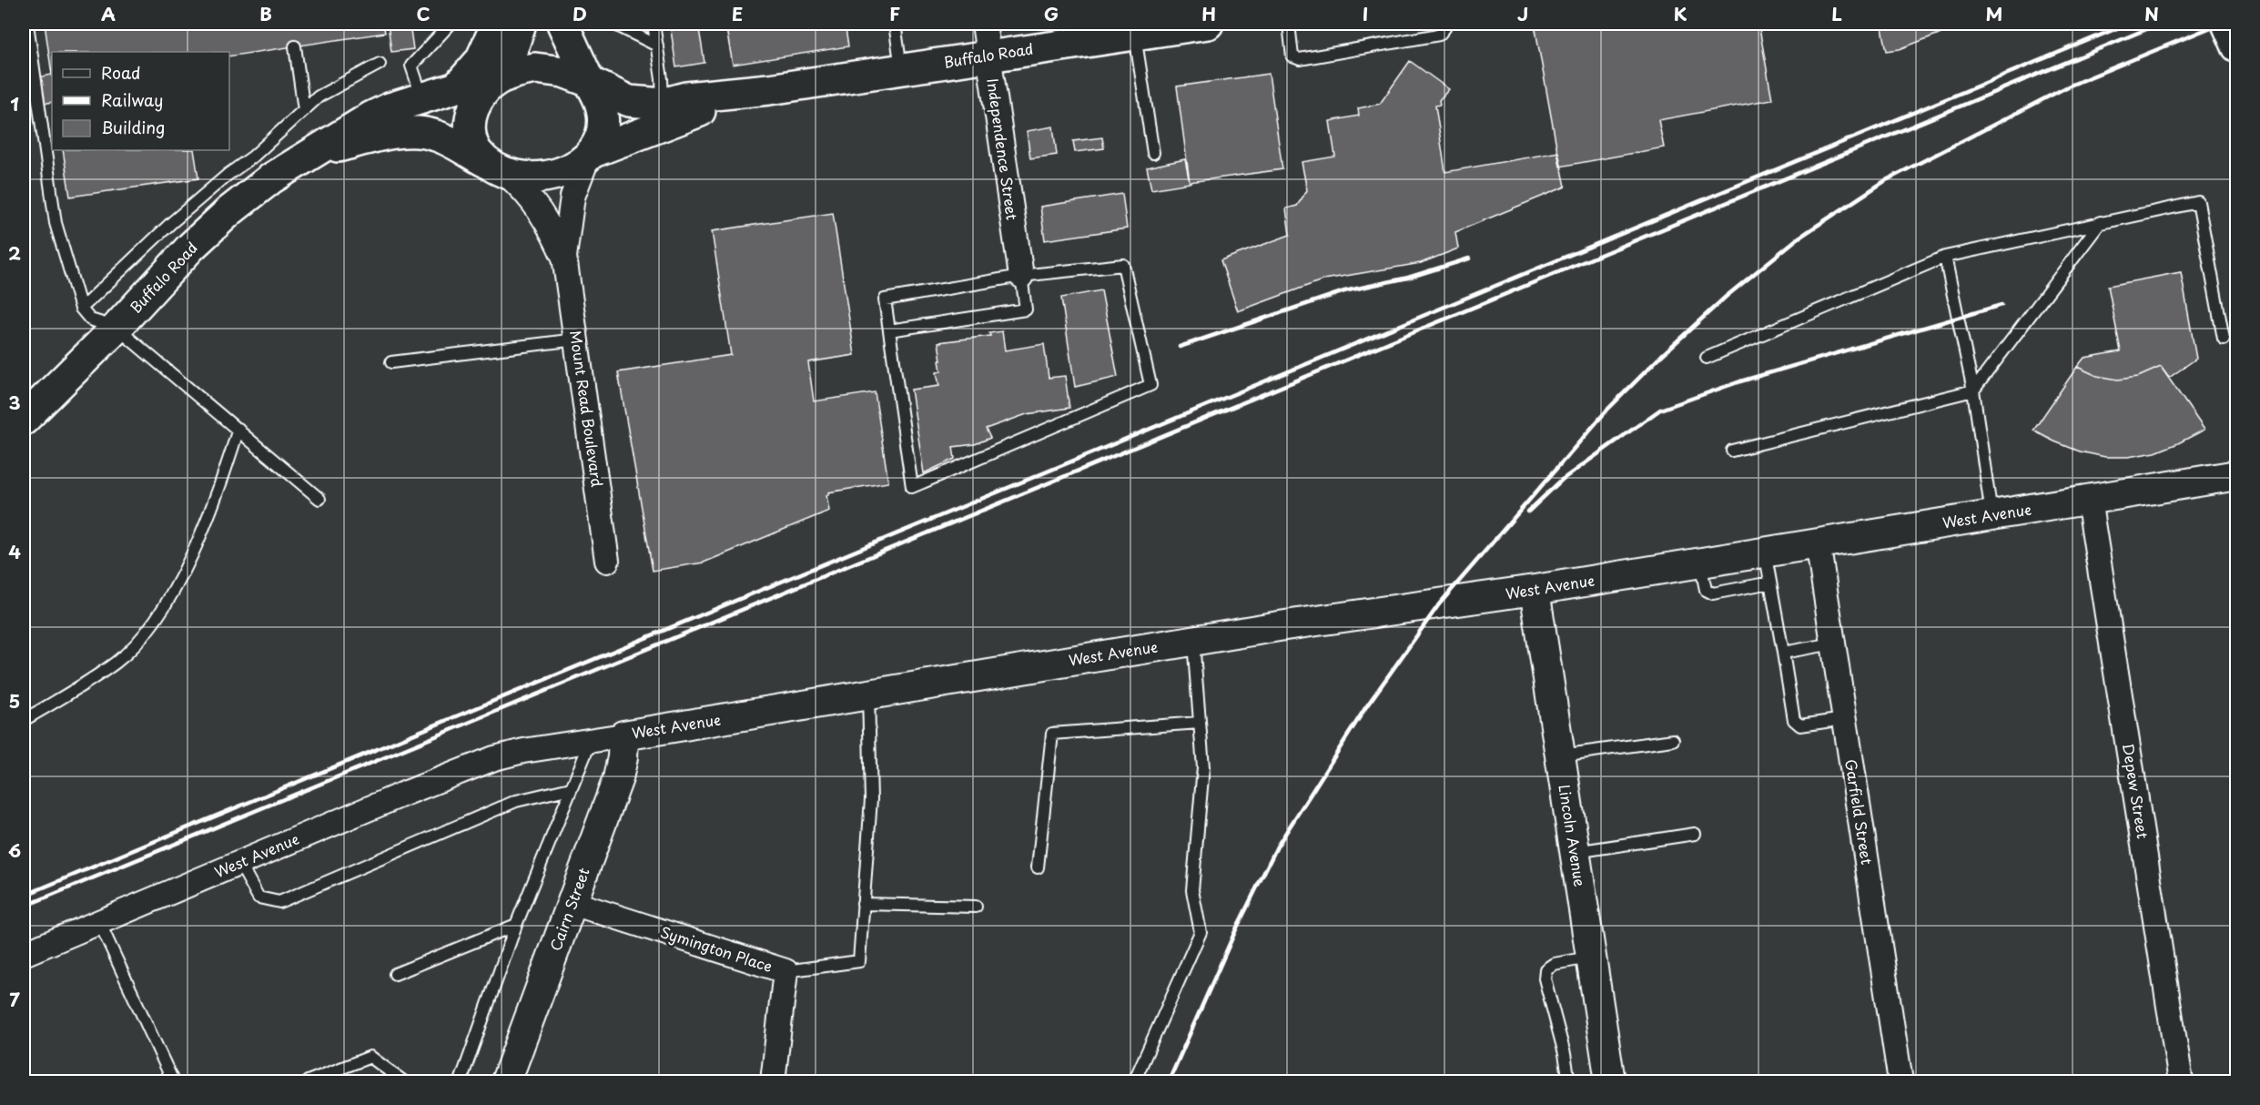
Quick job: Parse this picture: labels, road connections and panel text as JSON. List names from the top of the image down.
{
  "streets": {
    "main road": ["Buffalo Road"],
    "street": [
      "Independence Street",
      "Mount Read Boulevard",
      "West Avenue",
      "Depew Street",
      "Garfield Street",
      "Lincoln Avenue",
      "Cairn Street",
      "Symington Place"
    ]
  },
  "crossings": [
    ["Buffalo Road", "Independence Street"],
    ["West Avenue", "Depew Street"],
    ["West Avenue", "Garfield Street"],
    ["West Avenue", "Lincoln Avenue"],
    ["West Avenue", "Cairn Street"],
    ["Cairn Street", "Symington Place"]
  ],
  "legend": ["Road", "Railway", "Building"],
  "grid": {
    "columns": [
      "A",
      "B",
      "C",
      "D",
      "E",
      "F",
      "G",
      "H",
      "I",
      "J",
      "K",
      "L",
      "M",
      "N"
    ],
    "rows": [
      "1",
      "2",
      "3",
      "4",
      "5",
      "6",
      "7"
    ]
  }
}
